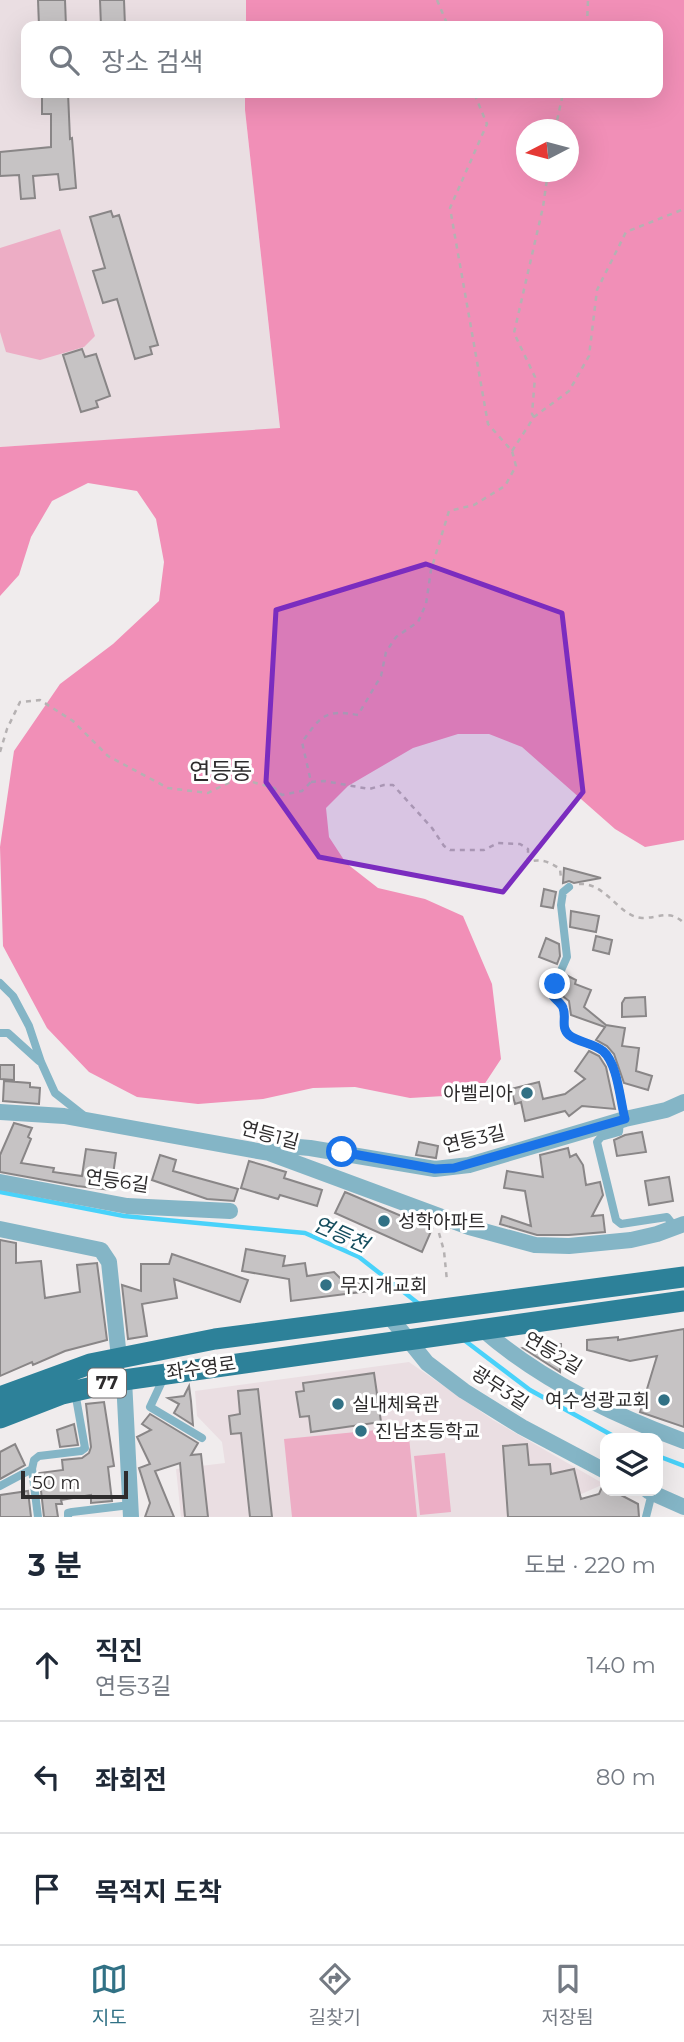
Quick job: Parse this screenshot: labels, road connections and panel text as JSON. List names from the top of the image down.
{
  "streets": {
    "main road": ["좌수영로", "77"],
    "street": [
      "연등1길",
      "연등3길",
      "연등6길",
      "연등2길",
      "광무3길"
    ]
  },
  "crossings": [
    ["연등1길", "연등3길"],
    ["연등2길", "좌수영로"],
    ["좌수영로", "광무3길"]
  ],
  "districts": ["연등동"],
  "water": ["연등천"],
  "places": [
    "아벨리아",
    "성학아파트",
    "무지개교회",
    "여수성광교회",
    "실내체육관",
    "진남초등학교"
  ],
  "scale_bar": "50 m",
  "north": "left",
  "page": {
    "search": "장소 검색",
    "scale": "50 m",
    "heading": ["3 분", "도보 · 220 m"],
    "list": [
      ["직진", "연등3길", "140 m"],
      ["좌회전", "80 m"],
      "목적지 도착"
    ],
    "nav": ["지도", "길찾기", "저장됨"]
  }
}
